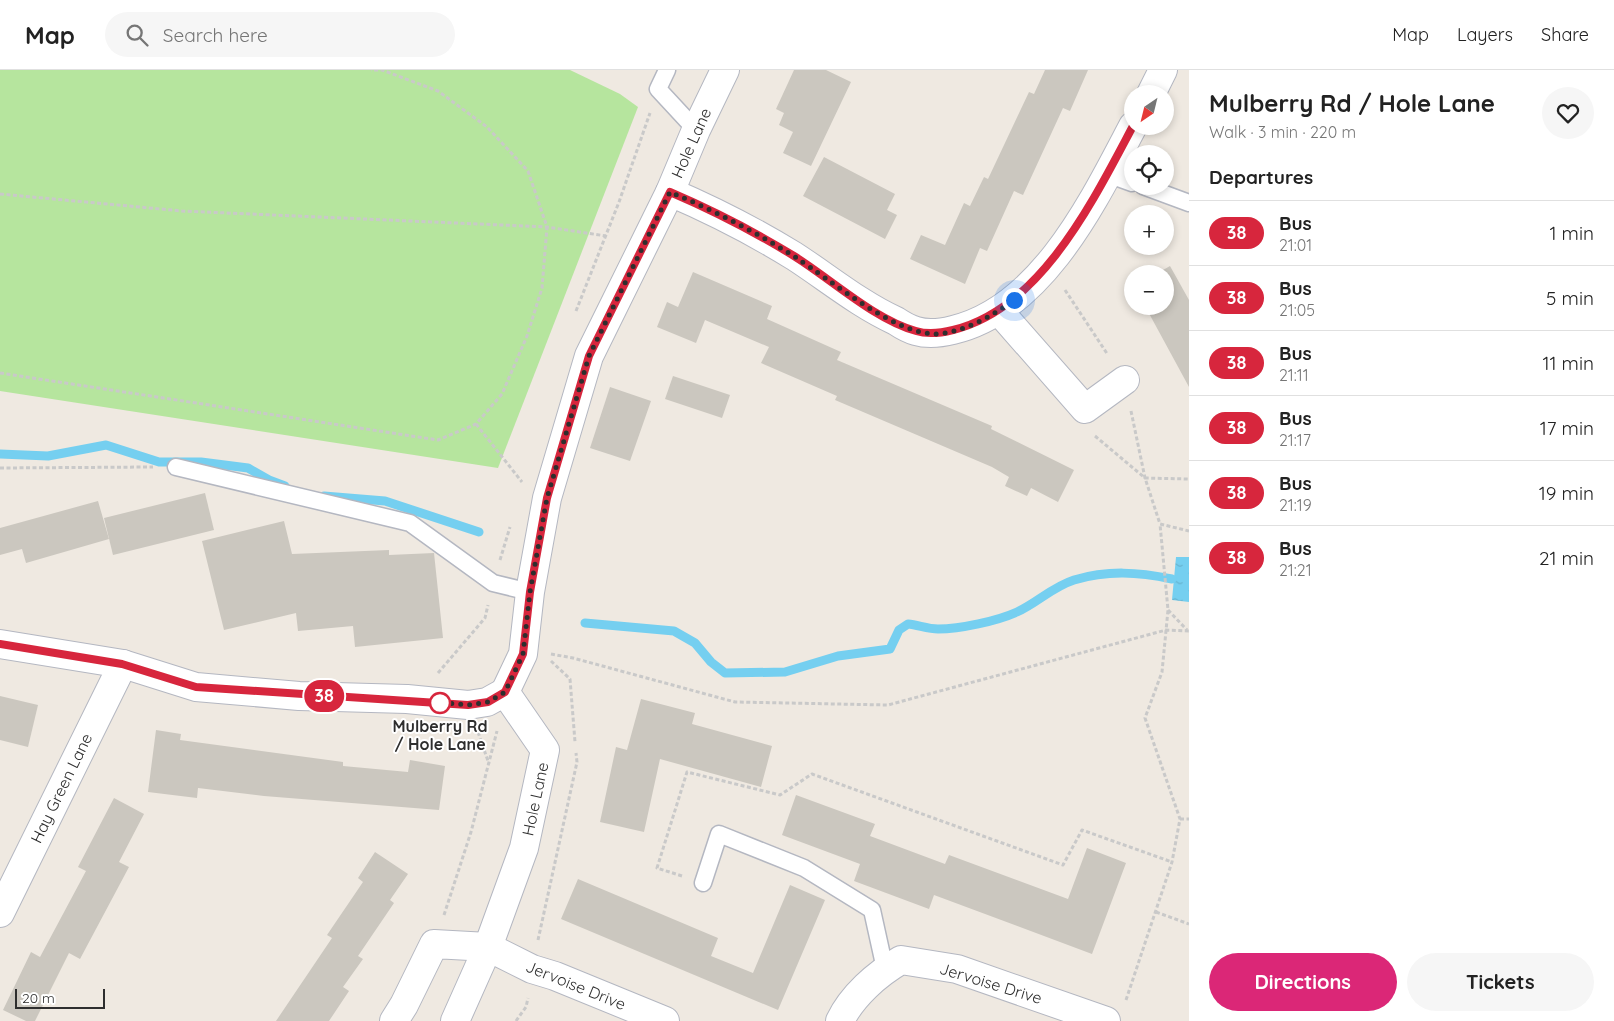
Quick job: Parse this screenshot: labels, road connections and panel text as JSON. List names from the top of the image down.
{
  "streets": {
    "street": ["Hole Lane", "Hay Green Lane", "Jervoise Drive"]
  },
  "crossings": [
    ["Hole Lane", "Jervoise Drive"]
  ],
  "places": ["Mulberry Rd / Hole Lane"],
  "lines": ["bus line 38"],
  "scale_bar": "20 m",
  "north": "bottom left",
  "page": {
    "header": "Map",
    "search": "Search here",
    "nav": ["Map", "Layers", "Share"],
    "on_map": "38",
    "heading": [
      ["Mulberry Rd / Hole Lane", "Walk · 3 min · 220 m"],
      "Departures"
    ],
    "map_buttons": ["+", "−"],
    "list": [
      {
        "mark": "38",
        "name": "Bus",
        "note": "21:01",
        "value": "1 min"
      },
      {
        "mark": "38",
        "name": "Bus",
        "note": "21:05",
        "value": "5 min"
      },
      {
        "mark": "38",
        "name": "Bus",
        "note": "21:11",
        "value": "11 min"
      },
      {
        "mark": "38",
        "name": "Bus",
        "note": "21:17",
        "value": "17 min"
      },
      {
        "mark": "38",
        "name": "Bus",
        "note": "21:19",
        "value": "19 min"
      },
      {
        "mark": "38",
        "name": "Bus",
        "note": "21:21",
        "value": "21 min"
      }
    ],
    "buttons": ["Directions", "Tickets"],
    "scale": "20 m"
  }
}
